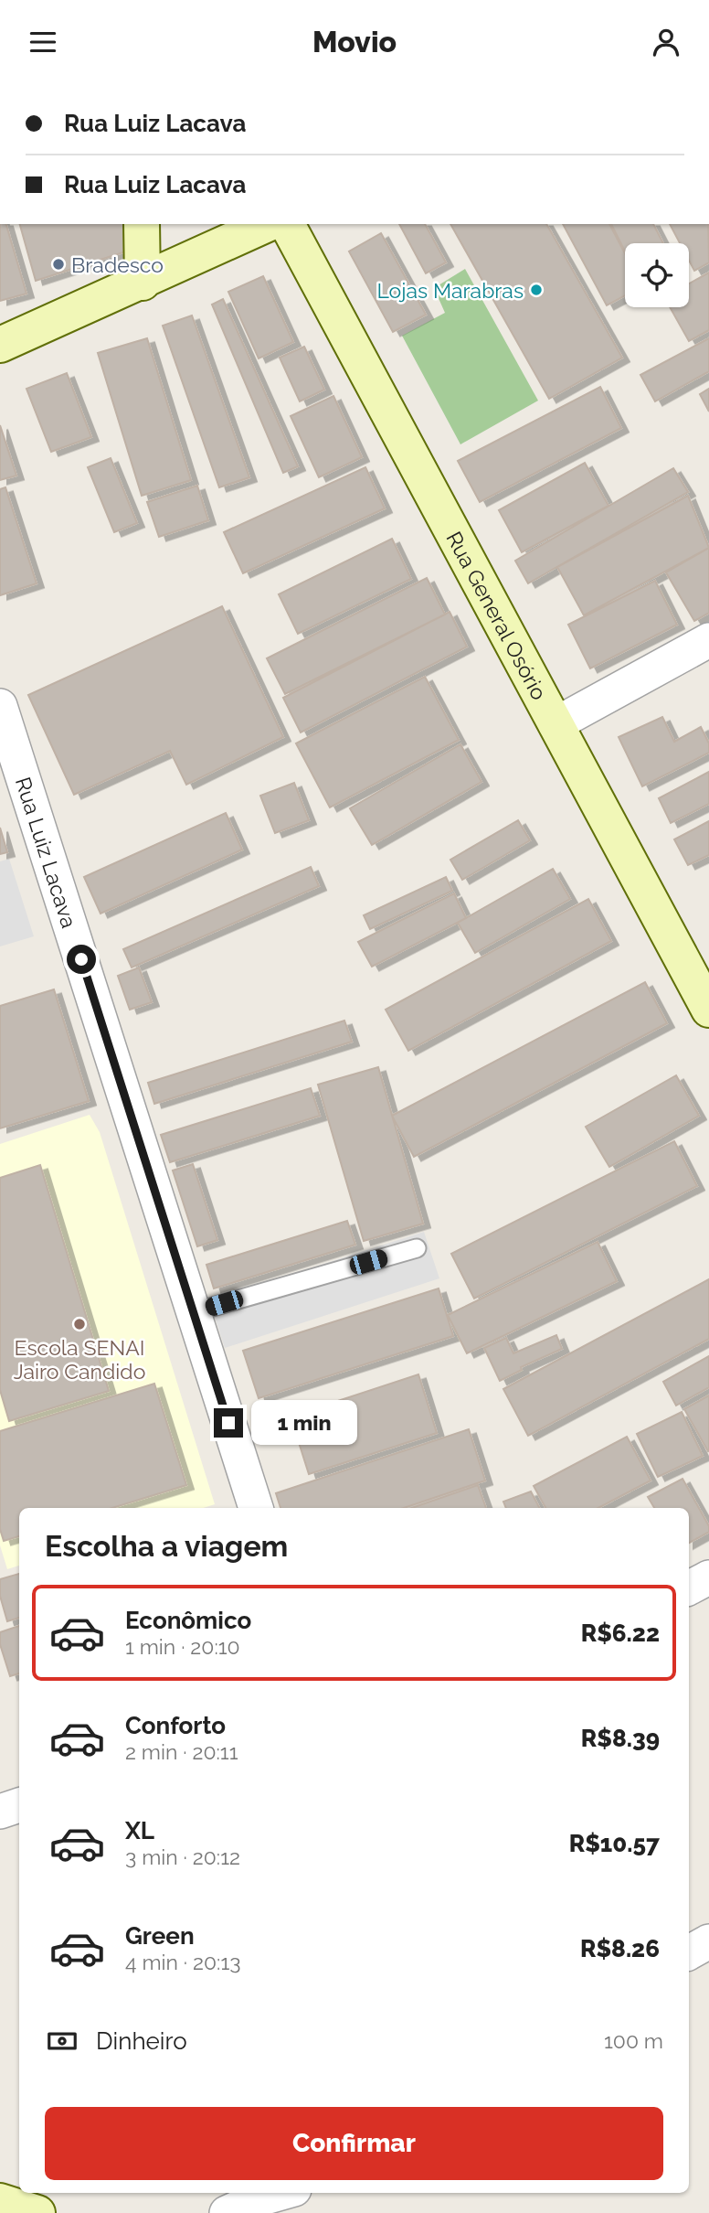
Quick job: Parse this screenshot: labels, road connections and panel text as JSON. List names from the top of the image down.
{
  "streets": {
    "main road": ["Rua General Osório"],
    "street": ["Rua Luiz Lacava"]
  },
  "places": ["Bradesco", "Lojas Marabras", "Escola SENAI Jairo Candido"],
  "page": {
    "header": "Movio",
    "banner": ["Rua Luiz Lacava", "Rua Luiz Lacava"],
    "bubble": "1 min",
    "heading": "Escolha a viagem",
    "list": [
      {
        "name": "Econômico",
        "note": "1 min · 20:10",
        "value": "R$6.22"
      },
      {
        "name": "Conforto",
        "note": "2 min · 20:11",
        "value": "R$8.39"
      },
      {
        "name": "XL",
        "note": "3 min · 20:12",
        "value": "R$10.57"
      },
      {
        "name": "Green",
        "note": "4 min · 20:13",
        "value": "R$8.26"
      }
    ],
    "pay": ["Dinheiro", "100 m"],
    "buttons": "Confirmar"
  }
}
